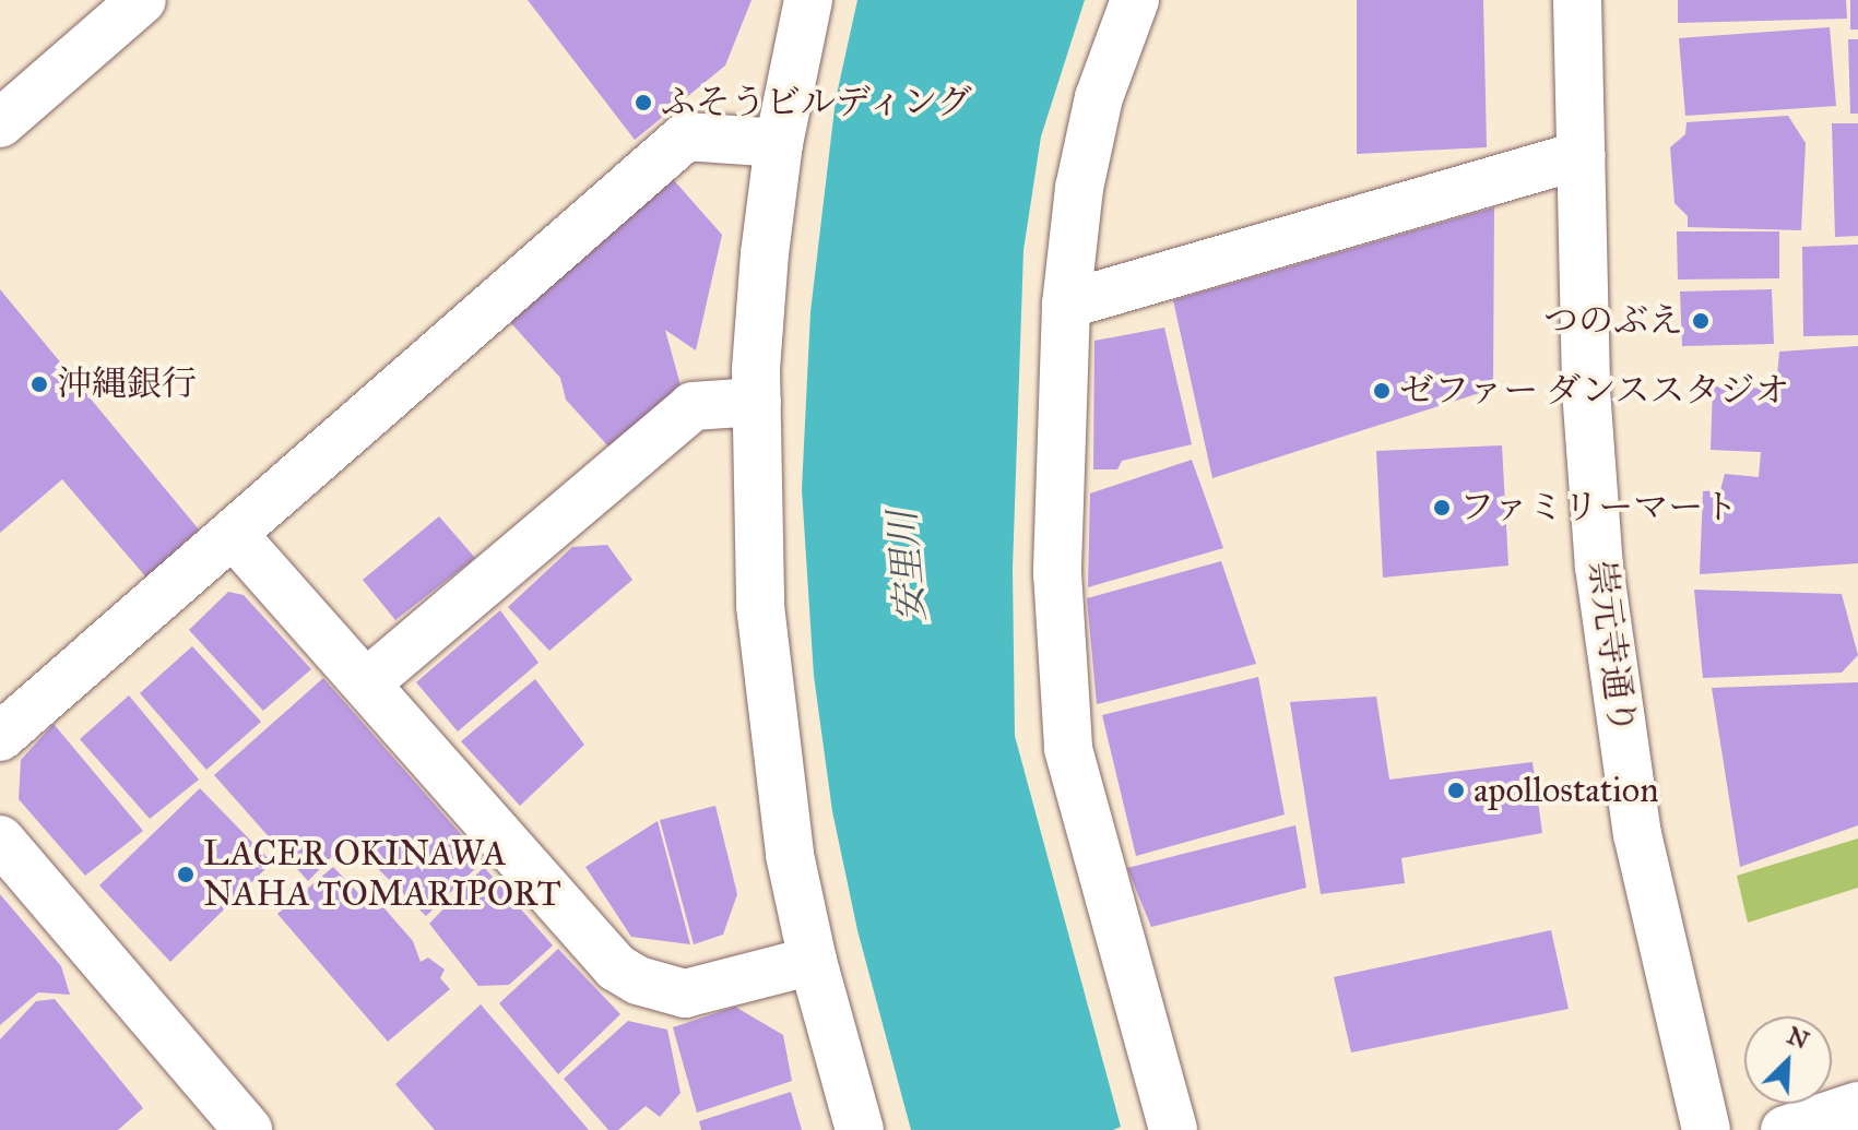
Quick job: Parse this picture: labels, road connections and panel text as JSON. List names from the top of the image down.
{
  "streets": {
    "main road": ["崇元寺通り"]
  },
  "water": ["安里川"],
  "places": [
    "ふそうビルディング",
    "つのぶえ",
    "沖縄銀行",
    "ゼファー ダンススタジオ",
    "ファミリーマート",
    "apollostation",
    "LACER OKINAWA NAHA TOMARIPORT"
  ],
  "north": "top right"
}
